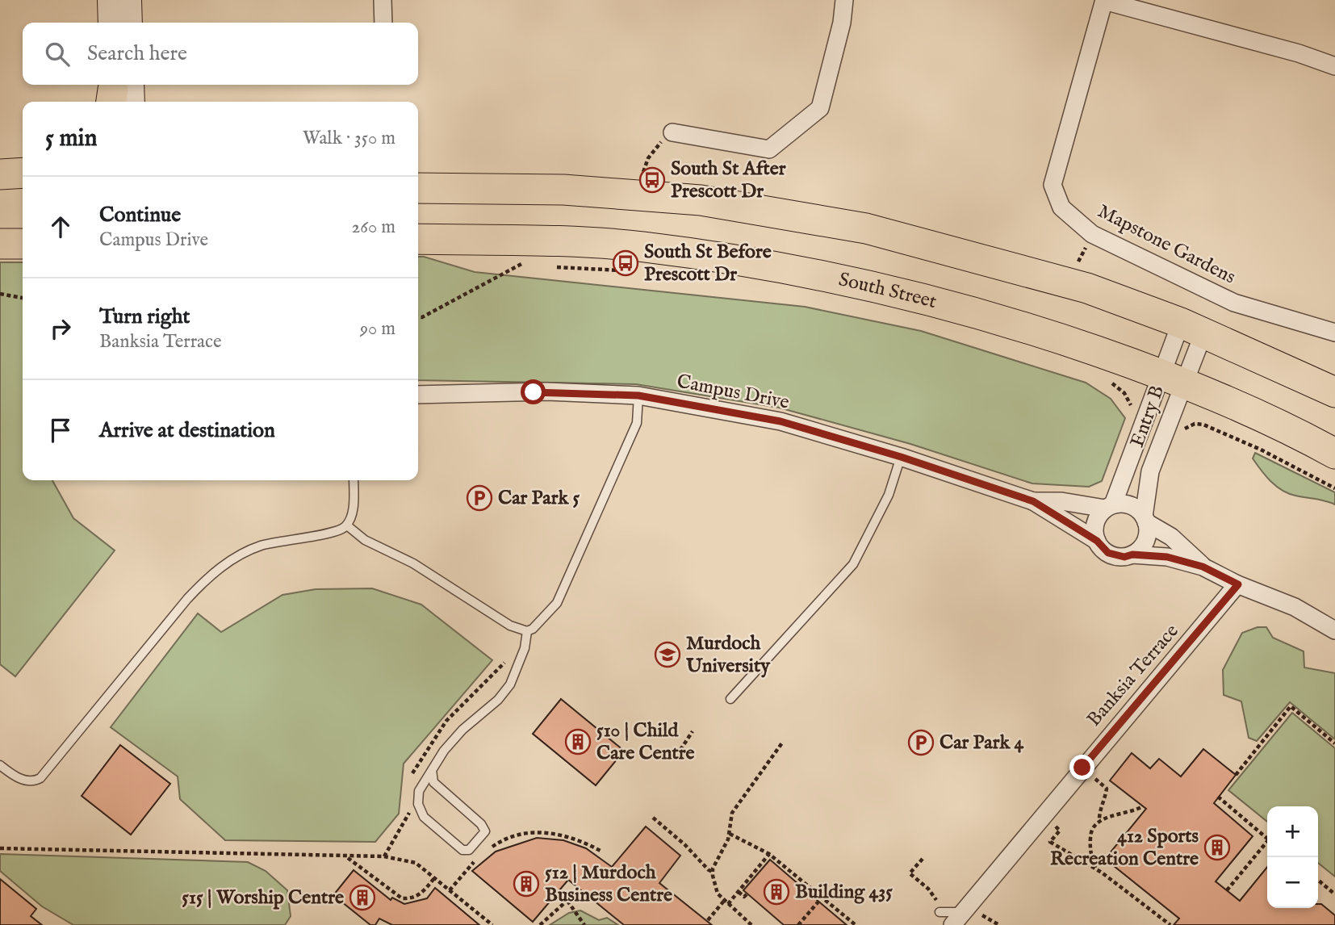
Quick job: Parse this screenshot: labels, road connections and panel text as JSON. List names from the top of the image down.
{
  "streets": {
    "highway": ["South Street"],
    "street": [
      "Mapstone Gardens",
      "Campus Drive",
      "Entry B",
      "Banksia Terrace"
    ]
  },
  "crossings": [
    ["South Street", "Entry B"],
    ["Campus Drive", "Entry B"],
    ["Campus Drive", "Banksia Terrace"]
  ],
  "places": {
    "bus stop": ["South St After Prescott Dr", "South St Before Prescott Dr"],
    "parking": ["Car Park 5", "Car Park 4"],
    "school or university": ["Murdoch University"],
    "building": [
      "510 | Child Care Centre",
      "412 Sports Recreation Centre",
      "512 | Murdoch Business Centre",
      "Building 435",
      "515 | Worship Centre"
    ]
  },
  "page": {
    "search": "Search here",
    "heading": ["5 min", "Walk · 350 m"],
    "list": [
      ["Continue", "Campus Drive", "260 m"],
      ["Turn right", "Banksia Terrace", "90 m"],
      "Arrive at destination"
    ],
    "map_buttons": ["+", "−"]
  }
}
